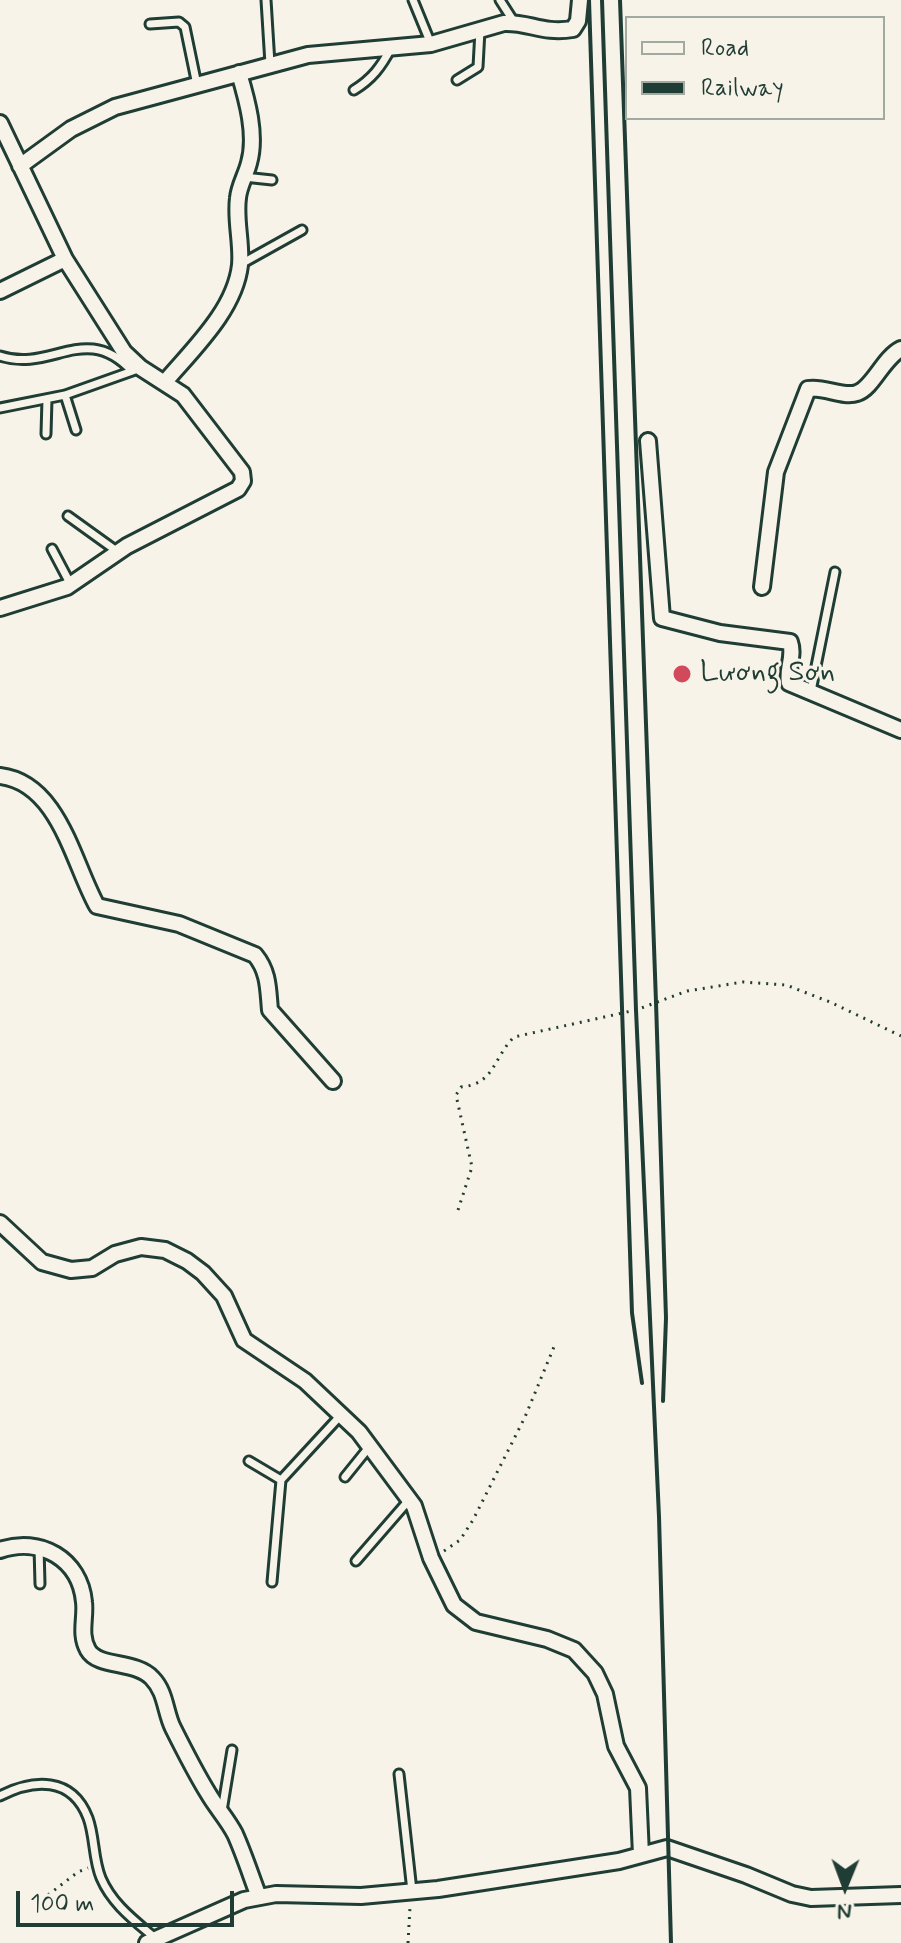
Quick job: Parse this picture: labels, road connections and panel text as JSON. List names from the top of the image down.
{
  "places": ["Lương Sơn"],
  "legend": ["Road", "Railway"],
  "scale_bar": "100 m",
  "north": "bottom"
}
